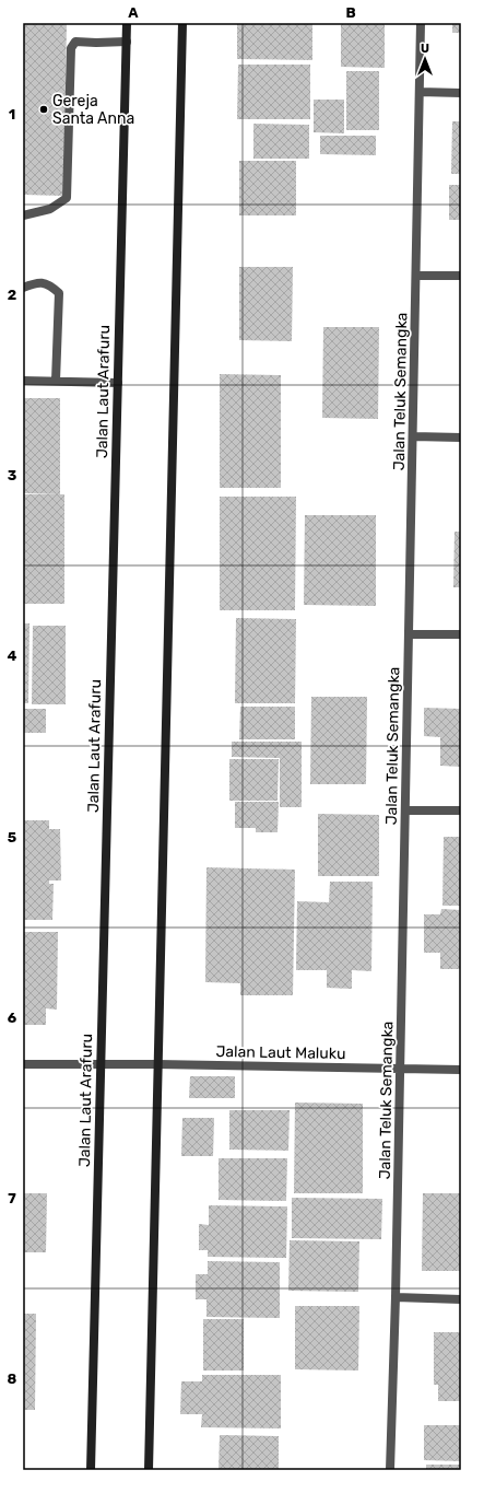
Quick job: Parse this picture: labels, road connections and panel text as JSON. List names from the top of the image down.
{
  "streets": {
    "street": ["Jalan Laut Arafuru", "Jalan Teluk Semangka", "Jalan Laut Maluku"]
  },
  "crossings": [
    ["Jalan Laut Arafuru", "Jalan Laut Maluku"],
    ["Jalan Teluk Semangka", "Jalan Laut Maluku"]
  ],
  "places": ["Gereja Santa Anna"],
  "north": "top",
  "grid": {
    "columns": ["A", "B"],
    "rows": [
      "1",
      "2",
      "3",
      "4",
      "5",
      "6",
      "7",
      "8"
    ]
  }
}
